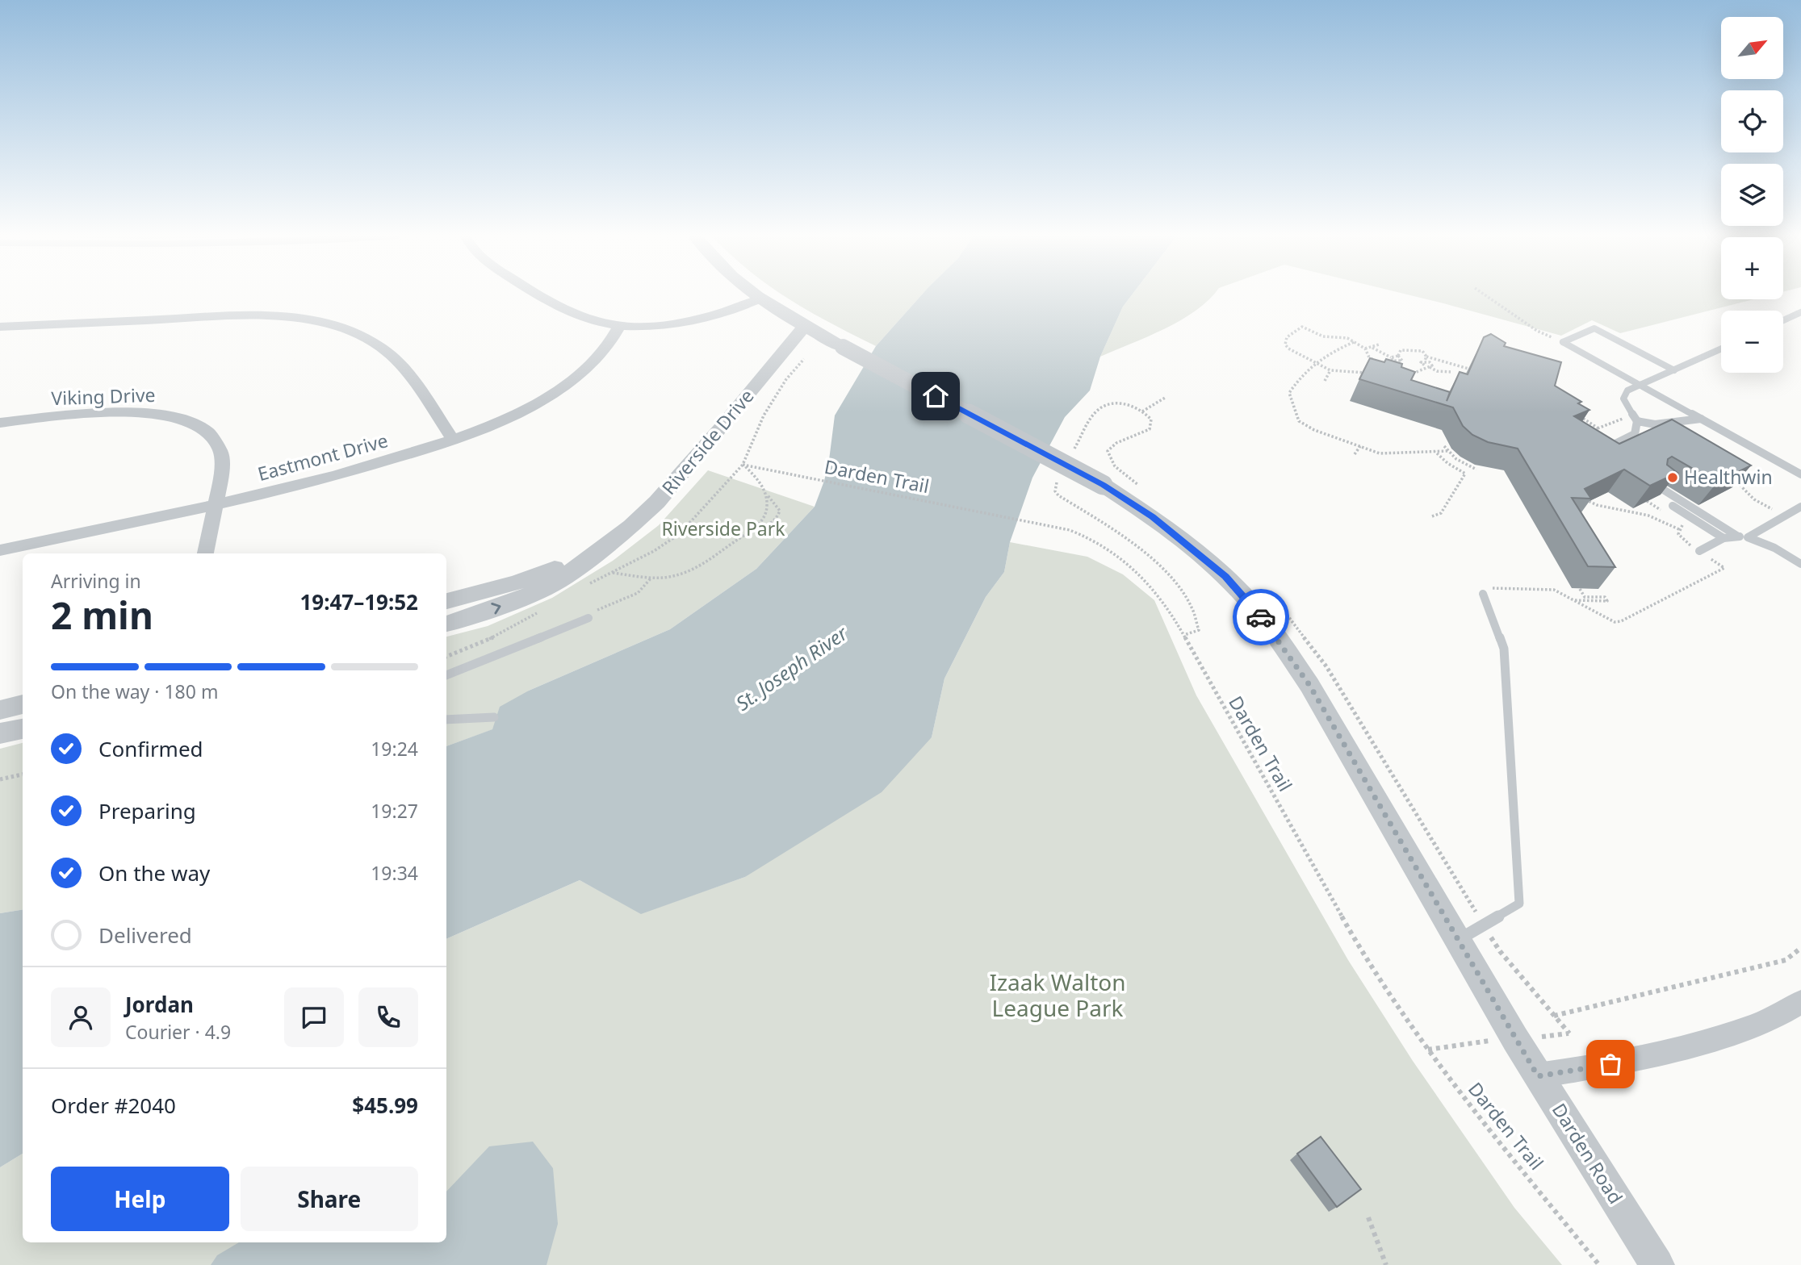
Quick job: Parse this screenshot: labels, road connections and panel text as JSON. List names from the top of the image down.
{
  "streets": {
    "street": [
      "Viking Drive",
      "Riverside Drive",
      "Eastmont Drive",
      "Darden Road"
    ],
    "path": ["Darden Trail"]
  },
  "crossings": [
    ["Viking Drive", "Eastmont Drive"],
    ["Riverside Drive", "Darden Road"]
  ],
  "water": ["St. Joseph River"],
  "parks": ["Riverside Park", "Izaak Walton League Park"],
  "places": ["Healthwin"],
  "north": "top right",
  "page": {
    "map_buttons": ["+", "−"],
    "heading": ["2 min", "Arriving in", "19:47–19:52"],
    "panel": [
      "Jordan",
      "Courier · 4.9",
      "Order #2040",
      "$45.99"
    ],
    "bar": "On the way · 180 m",
    "list": [
      ["Confirmed", "19:24"],
      ["Preparing", "19:27"],
      ["On the way", "19:34"],
      "Delivered"
    ],
    "buttons": ["Help", "Share"]
  }
}
